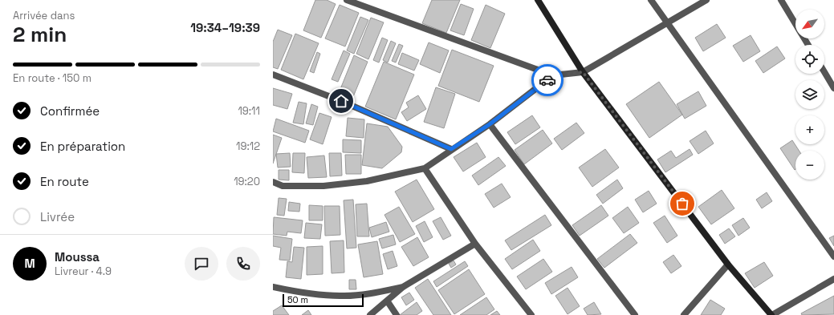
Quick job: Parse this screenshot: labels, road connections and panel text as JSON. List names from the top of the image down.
{
  "scale_bar": "50 m",
  "north": "bottom left",
  "page": {
    "heading": ["2 min", "Arrivée dans", "19:34–19:39"],
    "panel": ["Moussa", "Livreur · 4.9"],
    "map_buttons": ["+", "−"],
    "bar": "En route · 150 m",
    "list": [
      ["Confirmée", "19:11"],
      ["En préparation", "19:12"],
      ["En route", "19:20"],
      "Livrée"
    ],
    "round": "M",
    "scale": "50 m"
  }
}
